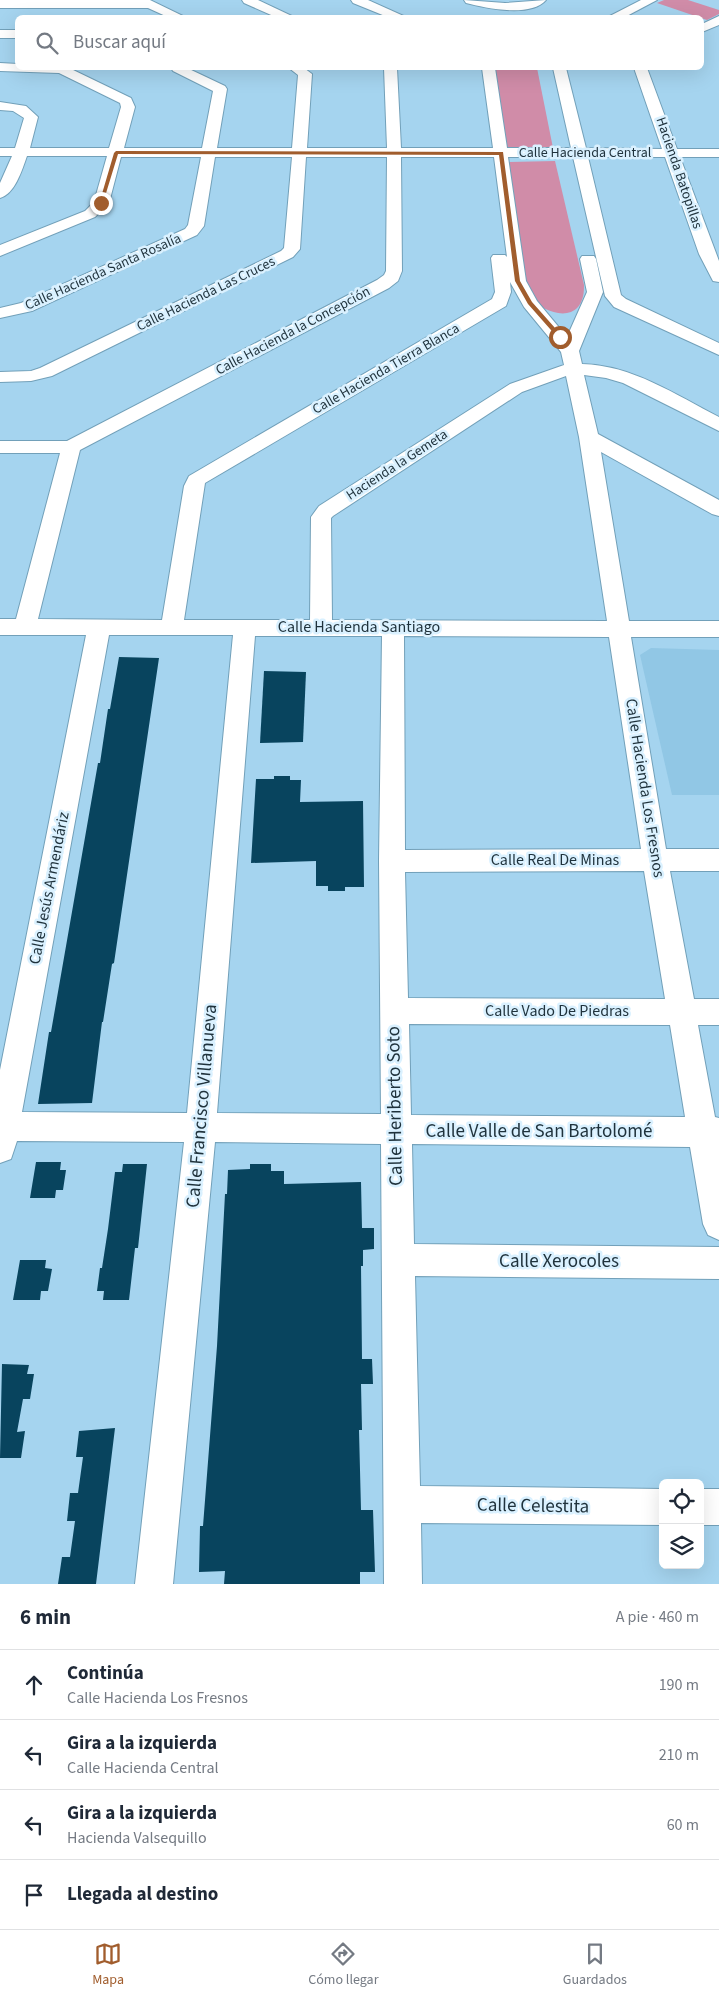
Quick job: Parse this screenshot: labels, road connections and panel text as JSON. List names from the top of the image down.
{
  "streets": {
    "street": [
      "Calle Hacienda Central",
      "Hacienda Batopillas",
      "Calle Hacienda Santa Rosalía",
      "Calle Hacienda Las Cruces",
      "Calle Hacienda la Concepción",
      "Calle Hacienda Tierra Blanca",
      "Hacienda la Gemeta",
      "Calle Hacienda Santiago",
      "Calle Hacienda Los Fresnos",
      "Calle Real De Minas",
      "Calle Jesús Armendáriz",
      "Calle Vado De Piedras",
      "Calle Francisco Villanueva",
      "Calle Heriberto Soto",
      "Calle Valle de San Bartolomé",
      "Calle Xerocoles",
      "Calle Celestita"
    ]
  },
  "crossings": [
    ["Calle Hacienda Central", "Hacienda Batopillas"],
    ["Calle Hacienda Central", "Calle Hacienda Santa Rosalía"],
    ["Calle Hacienda Central", "Calle Hacienda Las Cruces"],
    ["Calle Hacienda Central", "Calle Hacienda la Concepción"],
    ["Calle Hacienda Central", "Calle Hacienda Tierra Blanca"],
    ["Calle Hacienda Central", "Calle Hacienda Los Fresnos"],
    ["Calle Hacienda Tierra Blanca", "Calle Hacienda Santiago"],
    ["Calle Hacienda Tierra Blanca", "Calle Hacienda Los Fresnos"],
    ["Hacienda la Gemeta", "Calle Hacienda Santiago"],
    ["Hacienda la Gemeta", "Calle Hacienda Los Fresnos"],
    ["Calle Hacienda Santiago", "Calle Hacienda Los Fresnos"],
    ["Calle Hacienda Santiago", "Calle Jesús Armendáriz"],
    ["Calle Hacienda Santiago", "Calle Francisco Villanueva"],
    ["Calle Hacienda Santiago", "Calle Heriberto Soto"],
    ["Calle Hacienda Los Fresnos", "Calle Real De Minas"],
    ["Calle Hacienda Los Fresnos", "Calle Vado De Piedras"],
    ["Calle Hacienda Los Fresnos", "Calle Valle de San Bartolomé"],
    ["Calle Real De Minas", "Calle Heriberto Soto"],
    ["Calle Jesús Armendáriz", "Calle Valle de San Bartolomé"],
    ["Calle Vado De Piedras", "Calle Heriberto Soto"],
    ["Calle Francisco Villanueva", "Calle Valle de San Bartolomé"],
    ["Calle Heriberto Soto", "Calle Valle de San Bartolomé"],
    ["Calle Heriberto Soto", "Calle Xerocoles"],
    ["Calle Heriberto Soto", "Calle Celestita"]
  ],
  "page": {
    "search": "Buscar aquí",
    "heading": ["6 min", "A pie · 460 m"],
    "list": [
      ["Continúa", "Calle Hacienda Los Fresnos", "190 m"],
      ["Gira a la izquierda", "Calle Hacienda Central", "210 m"],
      ["Gira a la izquierda", "Hacienda Valsequillo", "60 m"],
      "Llegada al destino"
    ],
    "nav": ["Mapa", "Cómo llegar", "Guardados"]
  }
}
